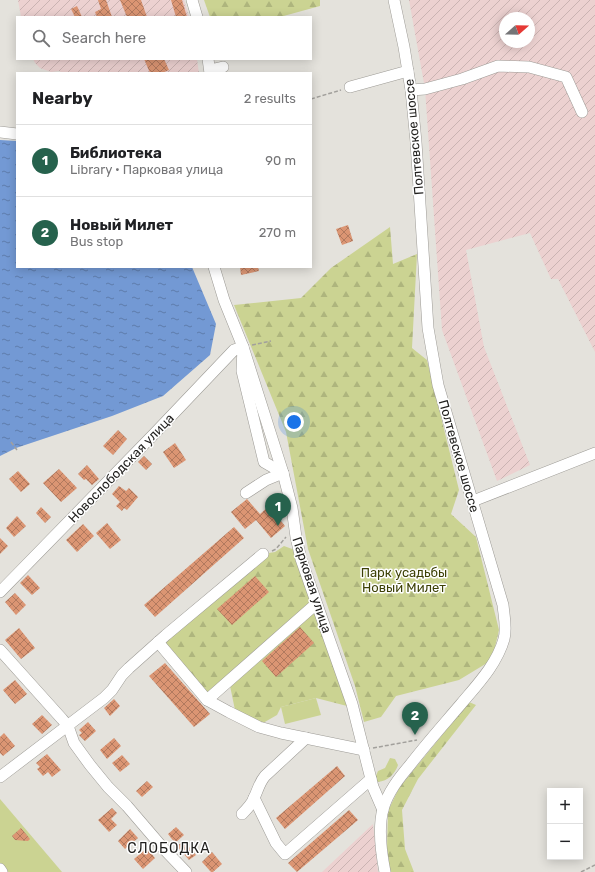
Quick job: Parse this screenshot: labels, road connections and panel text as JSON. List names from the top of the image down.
{
  "streets": {
    "street": ["Полтевское шоссе", "Новослободская улица", "Парковая улица"]
  },
  "crossings": [
    ["Полтевское шоссе", "Парковая улица"],
    ["Новослободская улица", "Парковая улица"]
  ],
  "districts": ["СЛОБОДКА"],
  "parks": ["Парк усадьбы Новый Милет"],
  "north": "right",
  "page": {
    "search": "Search here",
    "heading": ["Nearby", "2 results"],
    "list": [
      {
        "mark": "1",
        "name": "Библиотека",
        "note": "Library · Парковая улица",
        "value": "90 m"
      },
      {
        "mark": "2",
        "name": "Новый Милет",
        "note": "Bus stop",
        "value": "270 m"
      }
    ],
    "pins": ["1", "2"],
    "map_buttons": ["+", "−"]
  }
}
